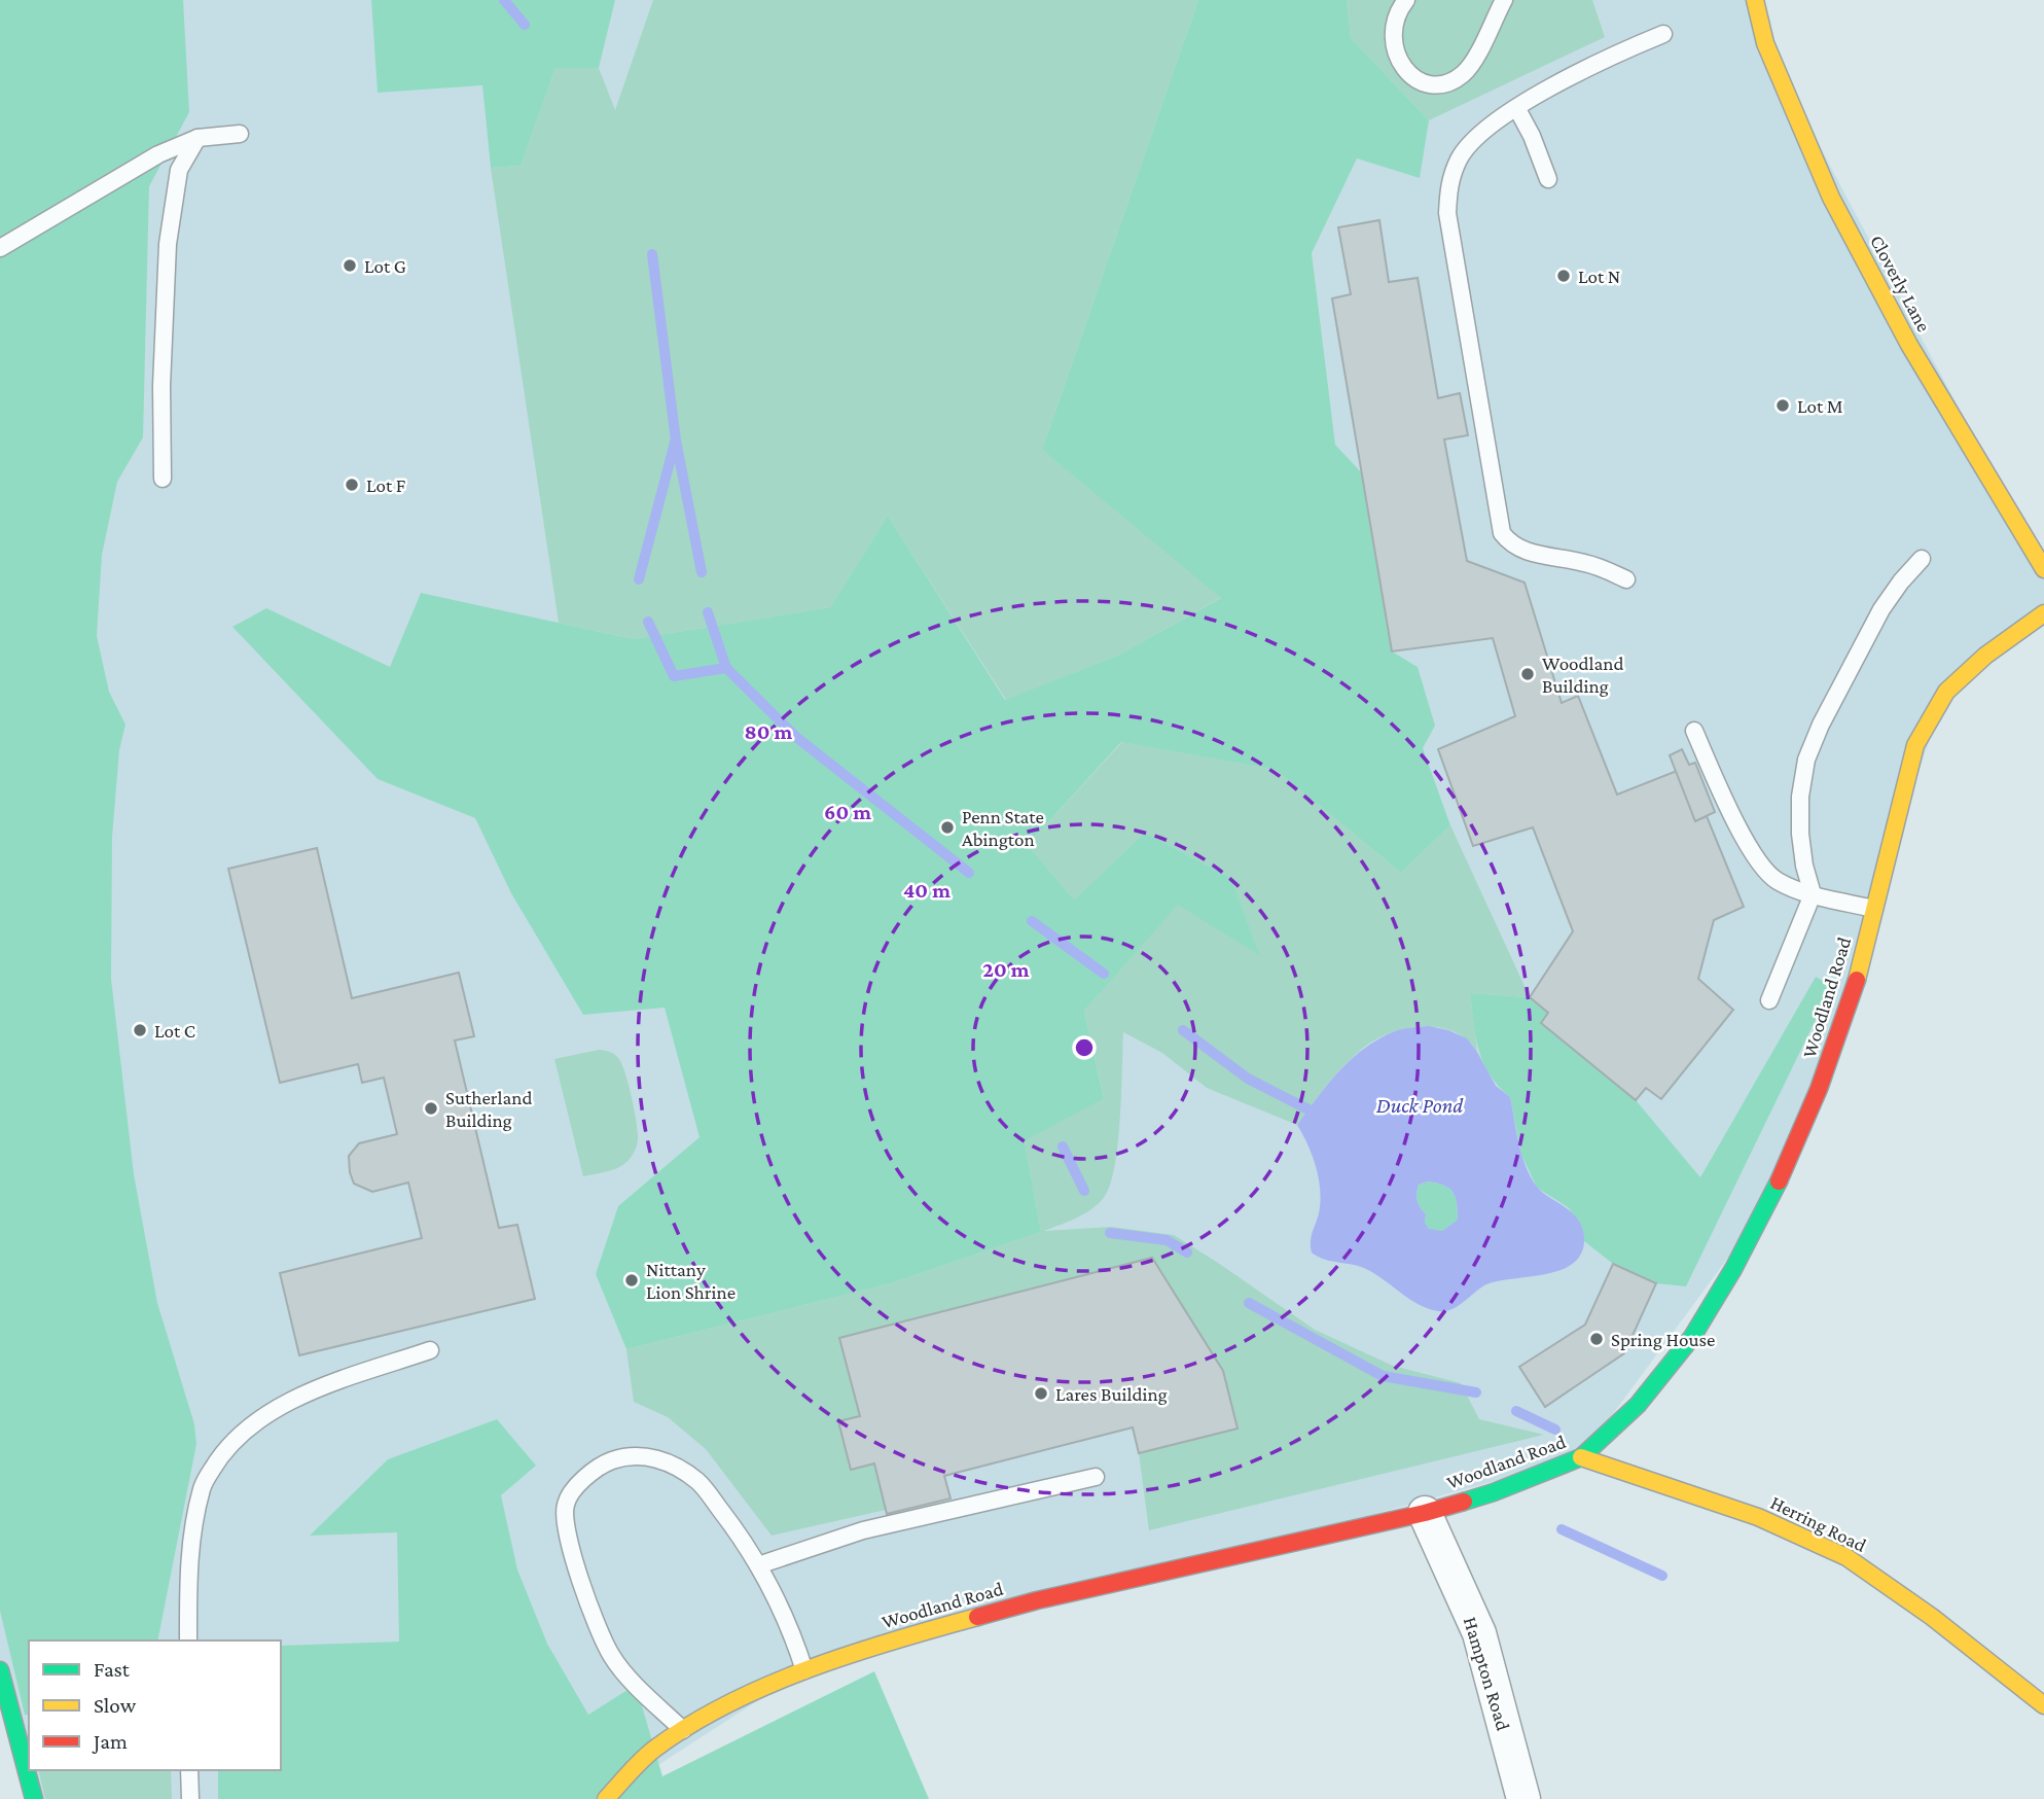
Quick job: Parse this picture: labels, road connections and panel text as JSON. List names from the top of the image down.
{
  "streets": {
    "street": [
      "Cloverly Lane",
      "Woodland Road",
      "Herring Road",
      "Hampton Road"
    ]
  },
  "crossings": [
    ["Woodland Road", "Herring Road"],
    ["Woodland Road", "Hampton Road"]
  ],
  "water": ["Duck Pond"],
  "places": [
    "Lot G",
    "Lot N",
    "Lot M",
    "Lot F",
    "Woodland Building",
    "Penn State Abington",
    "Lot C",
    "Sutherland Building",
    "Nittany Lion Shrine",
    "Spring House",
    "Lares Building"
  ],
  "legend": ["Fast", "Slow", "Jam"],
  "rings": [
    "80 m",
    "60 m",
    "40 m",
    "20 m"
  ]
}
